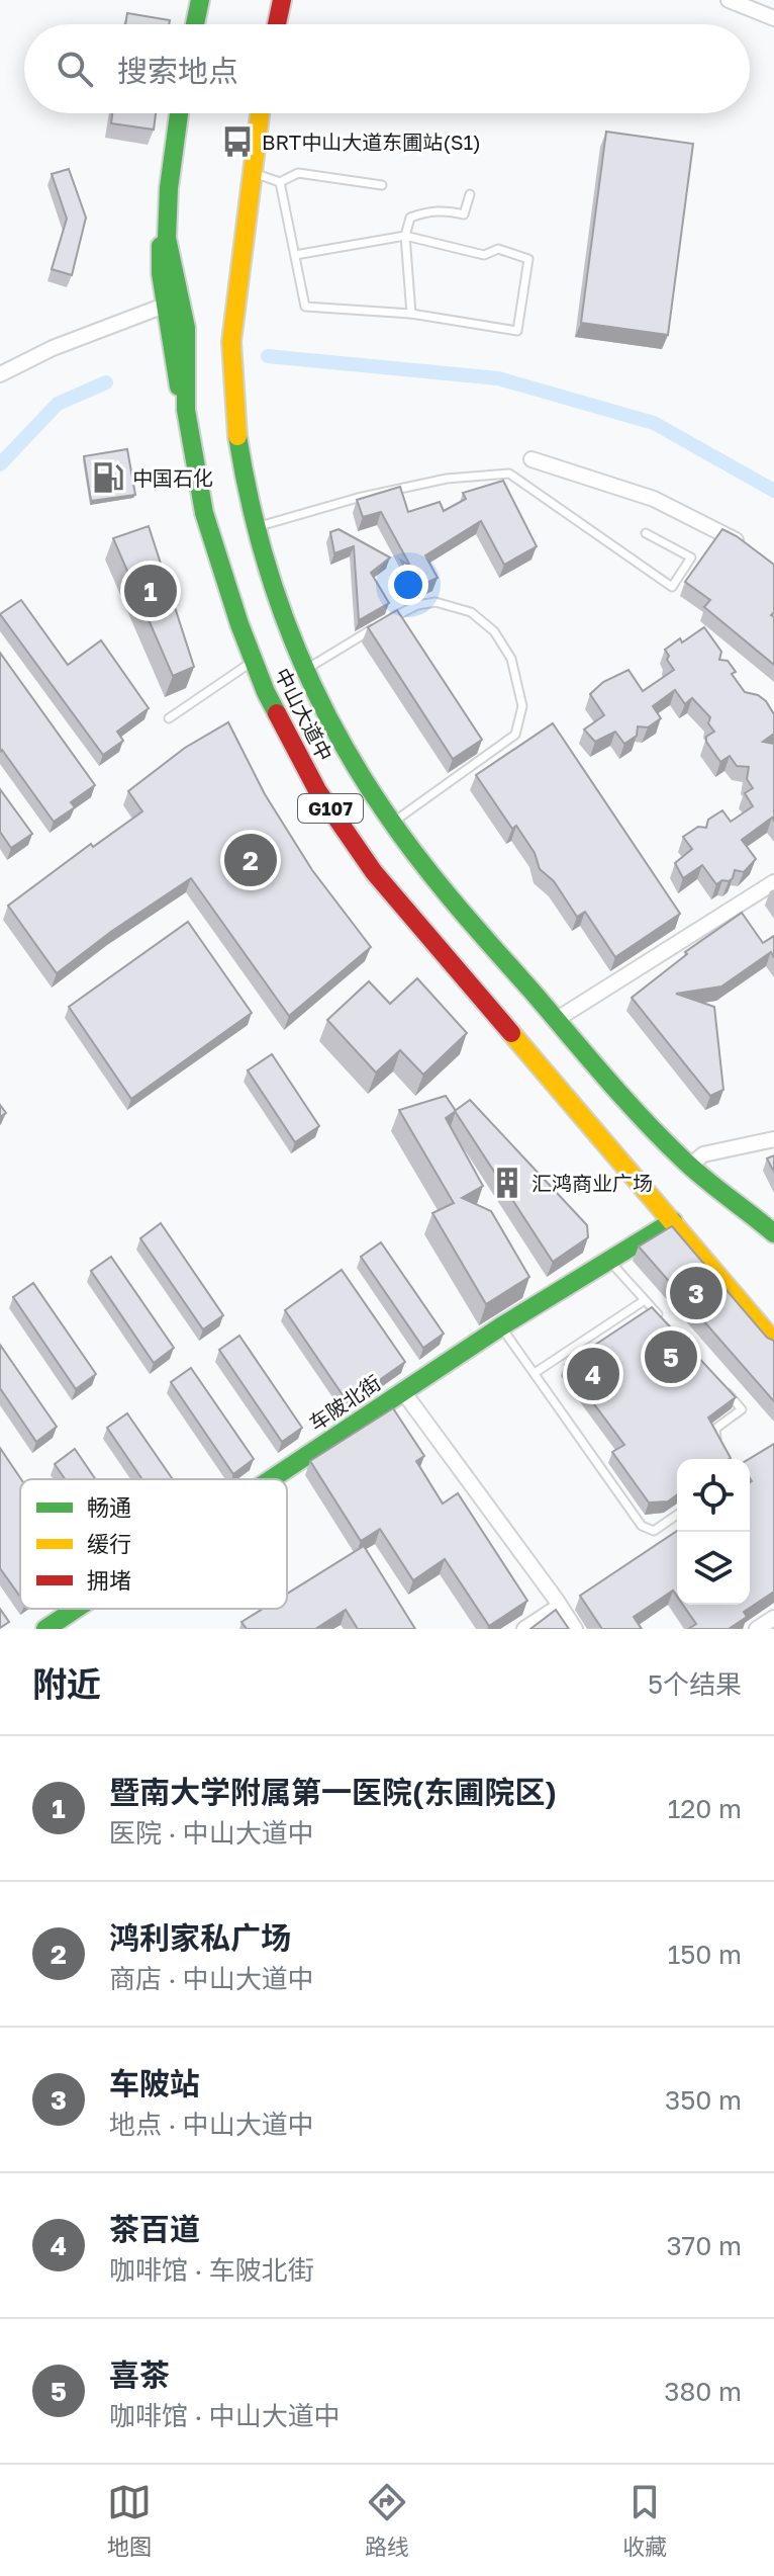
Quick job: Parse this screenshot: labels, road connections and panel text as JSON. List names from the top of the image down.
{
  "streets": {
    "main road": ["中山大道中", "G107", "车陂北街"]
  },
  "crossings": [
    ["中山大道中", "车陂北街"]
  ],
  "places": {
    "bus stop": ["BRT中山大道东圃站(S1)"],
    "fuel station": ["中国石化"],
    "building": ["汇鸿商业广场"]
  },
  "legend": ["畅通", "缓行", "拥堵"],
  "page": {
    "search": "搜索地点",
    "pins": [
      "1",
      "2",
      "3",
      "5",
      "4"
    ],
    "heading": ["附近", "5个结果"],
    "list": [
      {
        "mark": "1",
        "name": "暨南大学附属第一医院(东圃院区)",
        "note": "医院 · 中山大道中",
        "value": "120 m"
      },
      {
        "mark": "2",
        "name": "鸿利家私广场",
        "note": "商店 · 中山大道中",
        "value": "150 m"
      },
      {
        "mark": "3",
        "name": "车陂站",
        "note": "地点 · 中山大道中",
        "value": "350 m"
      },
      {
        "mark": "4",
        "name": "茶百道",
        "note": "咖啡馆 · 车陂北街",
        "value": "370 m"
      },
      {
        "mark": "5",
        "name": "喜茶",
        "note": "咖啡馆 · 中山大道中",
        "value": "380 m"
      }
    ],
    "nav": ["地图", "路线", "收藏"]
  }
}
